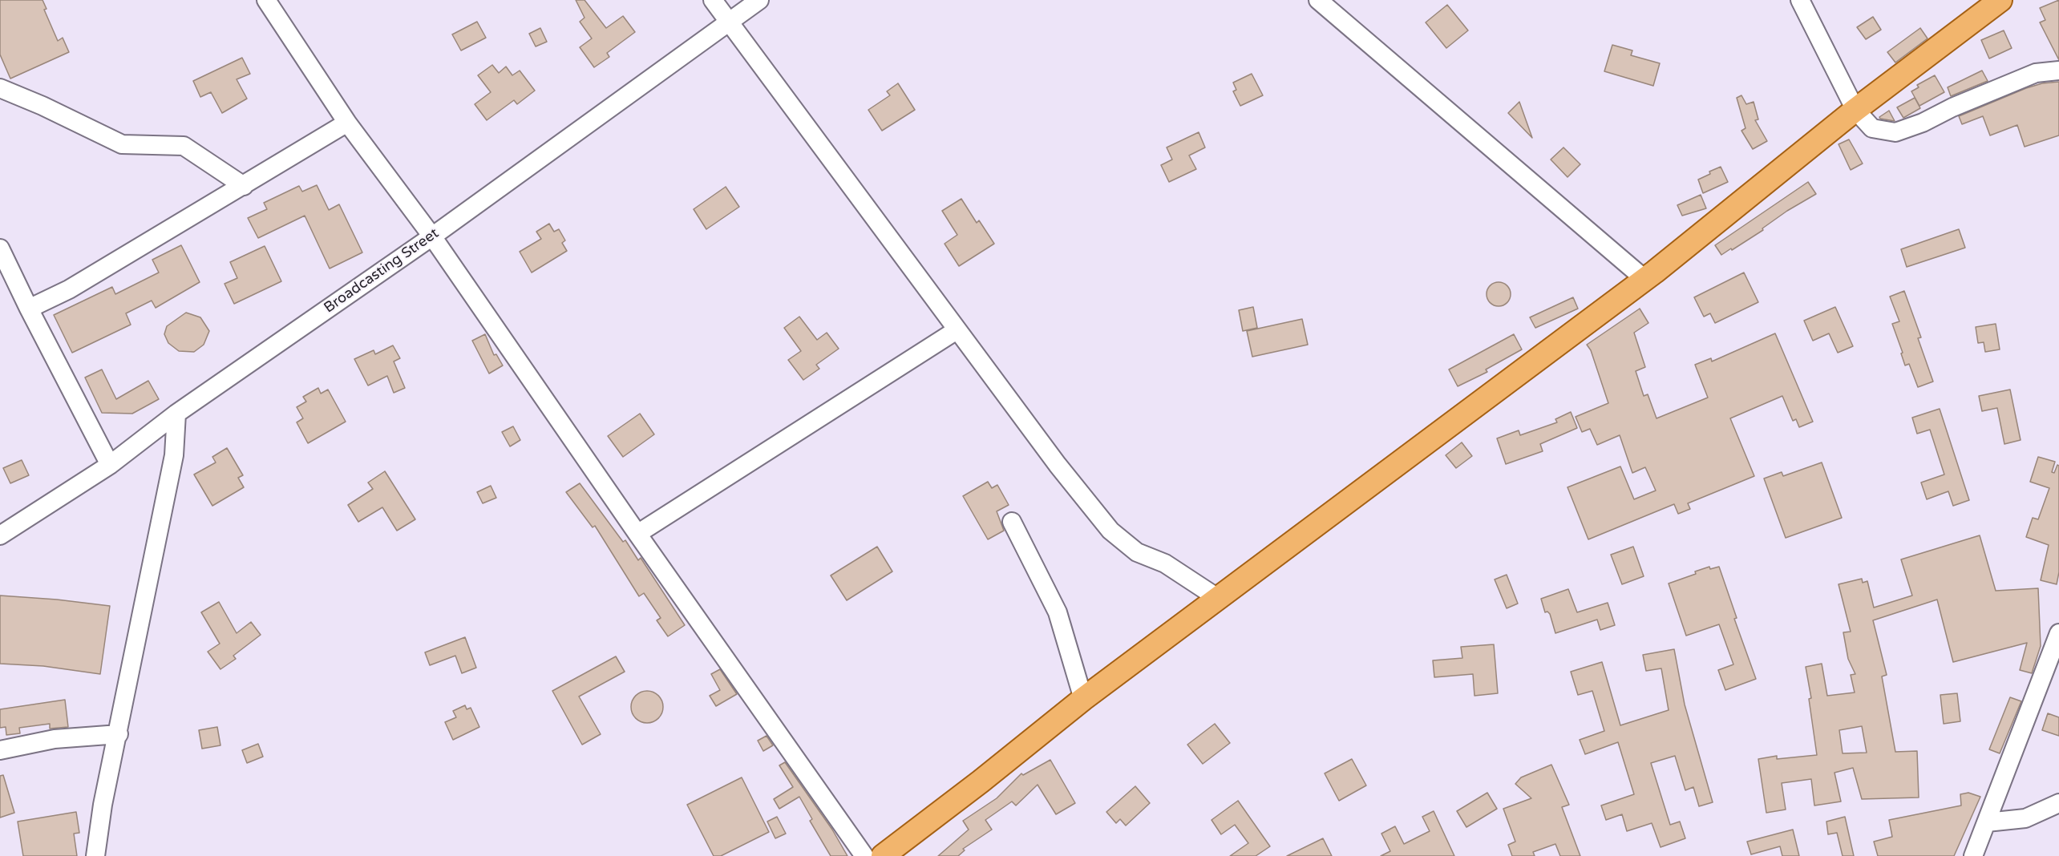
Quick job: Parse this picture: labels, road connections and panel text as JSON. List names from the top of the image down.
{
  "streets": {
    "street": ["Broadcasting Street"]
  }
}
